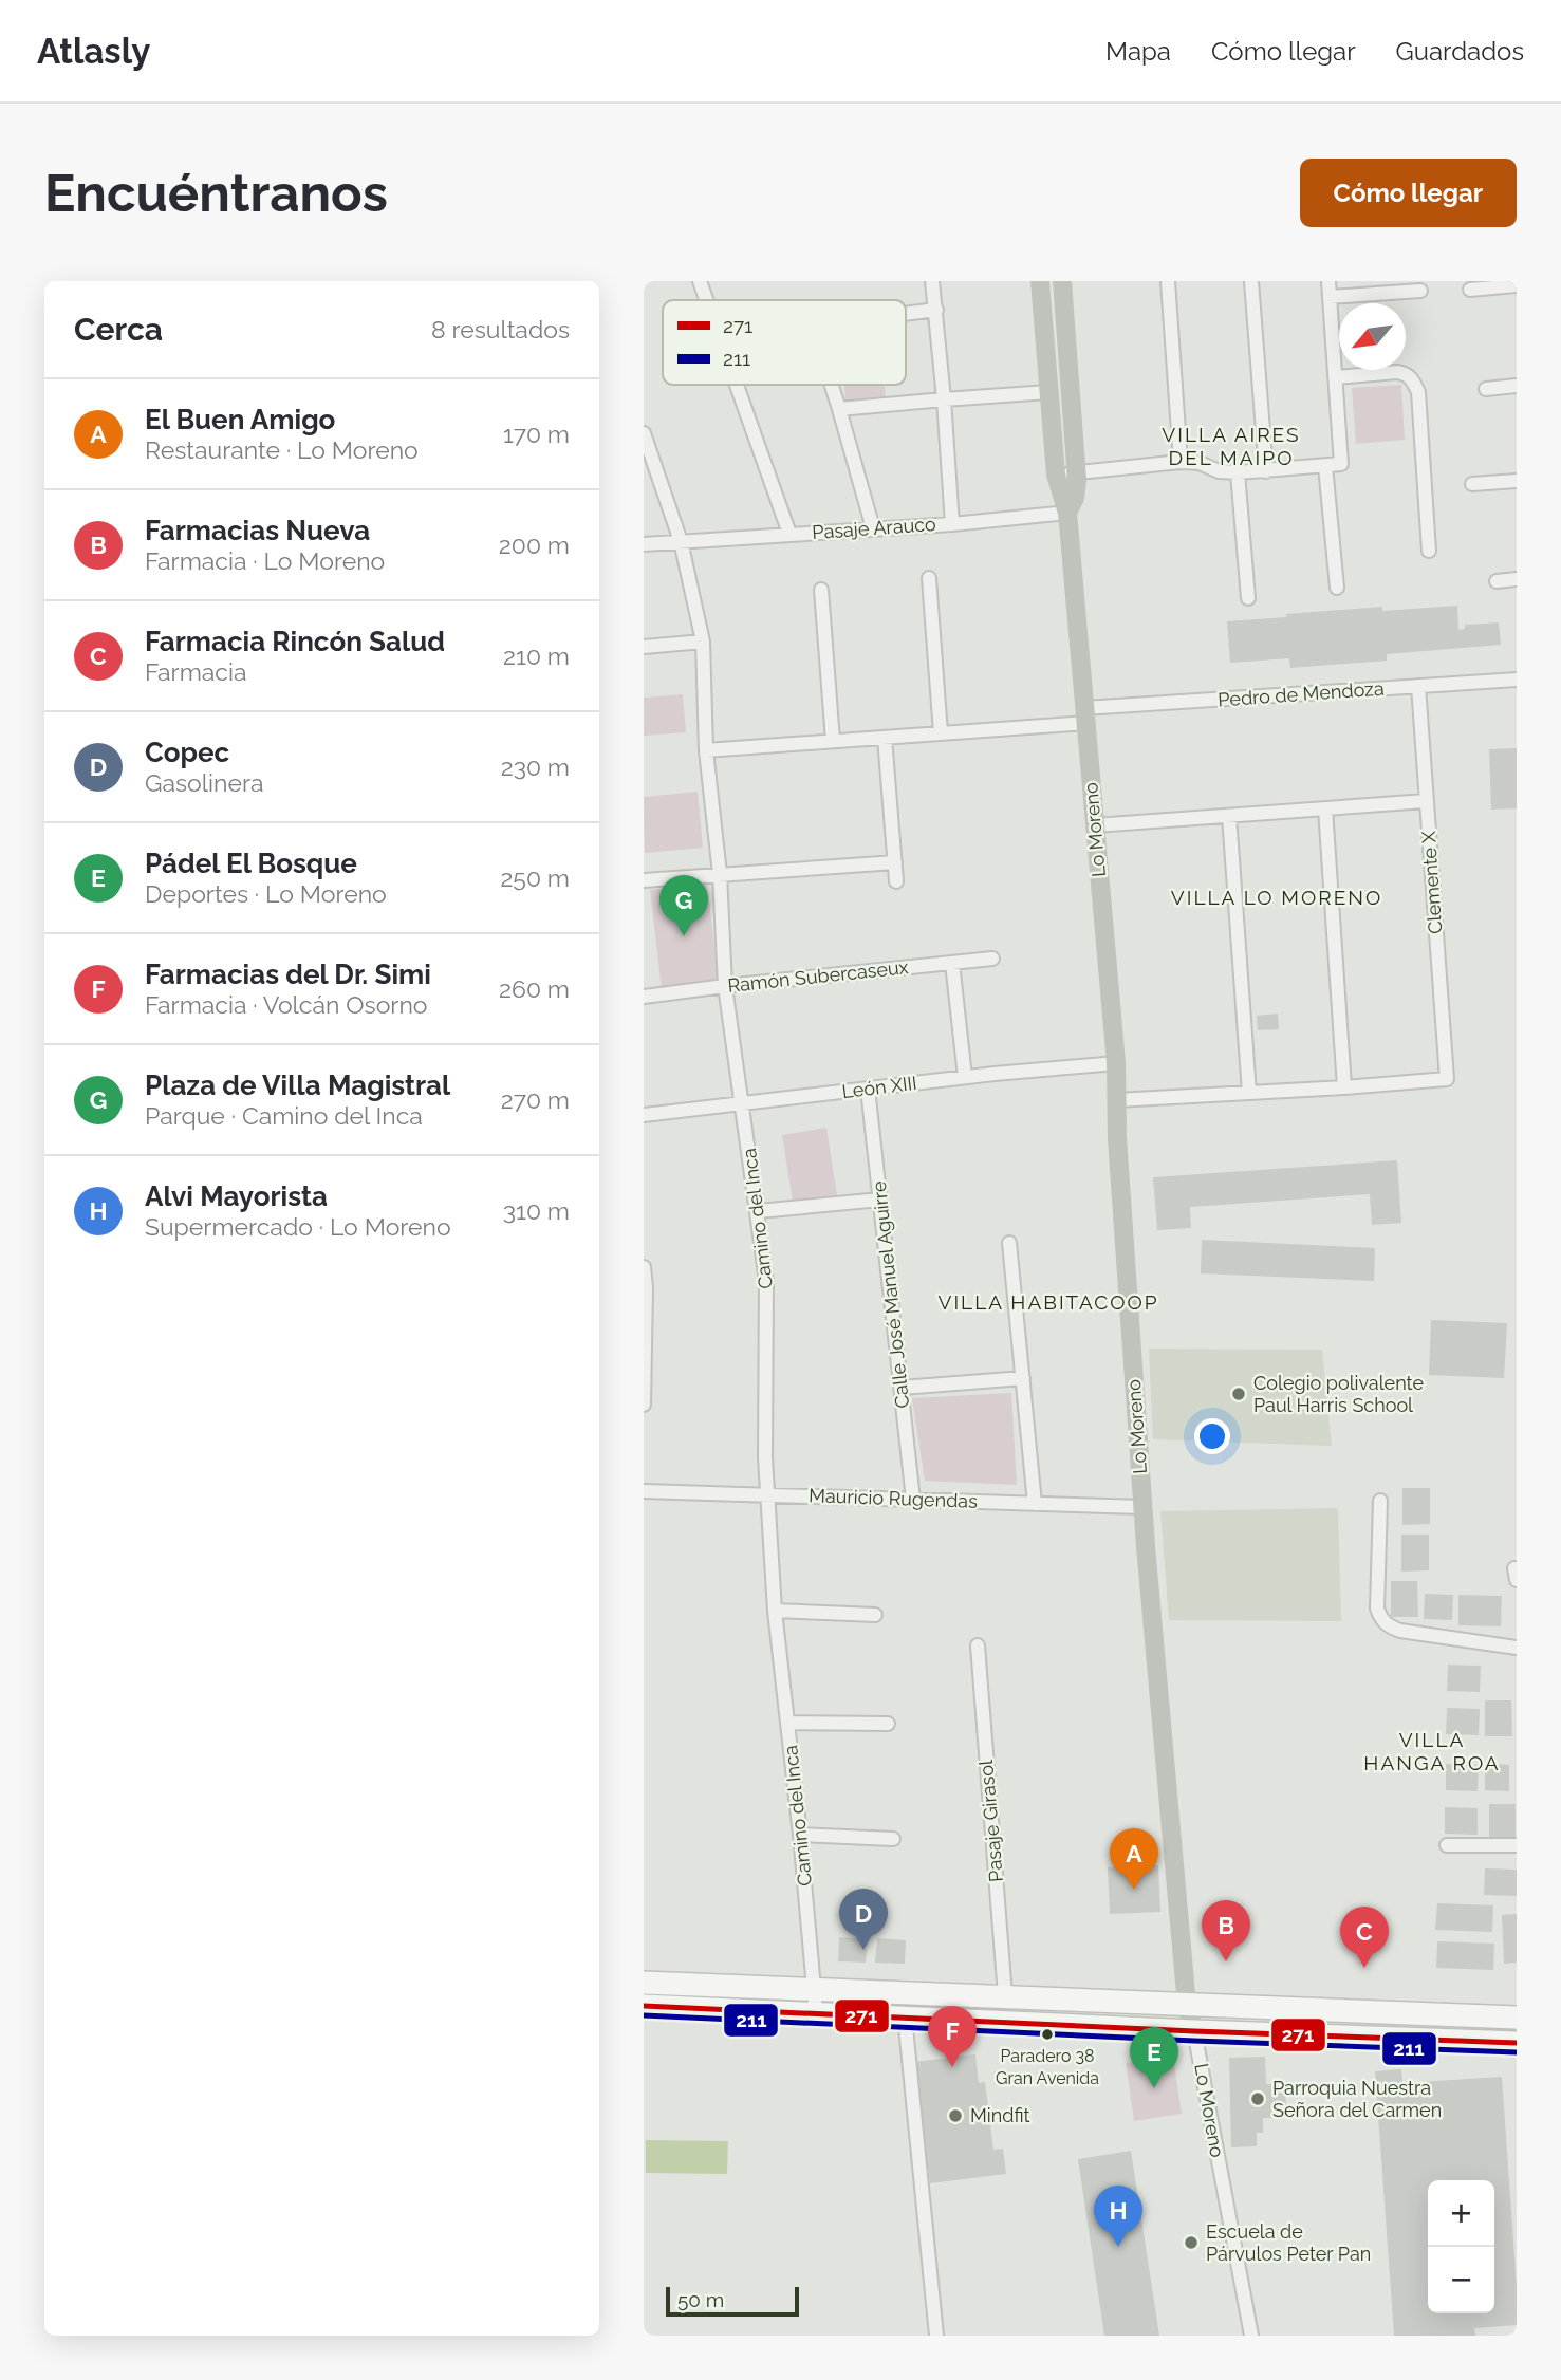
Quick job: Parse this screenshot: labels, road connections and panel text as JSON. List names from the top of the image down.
{
  "streets": {
    "street": [
      "Pasaje Arauco",
      "Pedro de Mendoza",
      "Lo Moreno",
      "Clemente X",
      "Ramón Subercaseux",
      "León XIII",
      "Camino del Inca",
      "Calle José Manuel Aguirre",
      "Mauricio Rugendas",
      "Pasaje Girasol"
    ]
  },
  "crossings": [
    ["Pasaje Arauco", "Lo Moreno"],
    ["Pasaje Arauco", "Camino del Inca"],
    ["Pedro de Mendoza", "Lo Moreno"],
    ["Pedro de Mendoza", "Clemente X"],
    ["Pedro de Mendoza", "Camino del Inca"],
    ["Lo Moreno", "León XIII"],
    ["Lo Moreno", "Mauricio Rugendas"],
    ["Ramón Subercaseux", "Camino del Inca"],
    ["León XIII", "Camino del Inca"],
    ["León XIII", "Calle José Manuel Aguirre"],
    ["Camino del Inca", "Mauricio Rugendas"],
    ["Calle José Manuel Aguirre", "Mauricio Rugendas"]
  ],
  "districts": [
    "VILLA AIRES DEL MAIPO",
    "VILLA LO MORENO",
    "VILLA HABITACOOP",
    "VILLA HANGA ROA"
  ],
  "places": [
    "Colegio polivalente Paul Harris School",
    "Paradero 38 Gran Avenida",
    "Parroquia Nuestra Señora del Carmen",
    "Mindfit",
    "Escuela de Párvulos Peter Pan"
  ],
  "lines": ["transit line 271", "transit line 211"],
  "legend": ["271", "211"],
  "scale_bar": "50 m",
  "north": "bottom left",
  "page": {
    "header": "Atlasly",
    "nav": ["Mapa", "Cómo llegar", "Guardados"],
    "buttons": "Cómo llegar",
    "title": "Encuéntranos",
    "heading": ["Cerca", "8 resultados"],
    "list": [
      {
        "mark": "A",
        "name": "El Buen Amigo",
        "note": "Restaurante · Lo Moreno",
        "value": "170 m"
      },
      {
        "mark": "B",
        "name": "Farmacias Nueva",
        "note": "Farmacia · Lo Moreno",
        "value": "200 m"
      },
      {
        "mark": "C",
        "name": "Farmacia Rincón Salud",
        "note": "Farmacia",
        "value": "210 m"
      },
      {
        "mark": "D",
        "name": "Copec",
        "note": "Gasolinera",
        "value": "230 m"
      },
      {
        "mark": "E",
        "name": "Pádel El Bosque",
        "note": "Deportes · Lo Moreno",
        "value": "250 m"
      },
      {
        "mark": "F",
        "name": "Farmacias del Dr. Simi",
        "note": "Farmacia · Volcán Osorno",
        "value": "260 m"
      },
      {
        "mark": "G",
        "name": "Plaza de Villa Magistral",
        "note": "Parque · Camino del Inca",
        "value": "270 m"
      },
      {
        "mark": "H",
        "name": "Alvi Mayorista",
        "note": "Supermercado · Lo Moreno",
        "value": "310 m"
      }
    ],
    "pins": [
      "G",
      "A",
      "D",
      "B",
      "C",
      "F",
      "E",
      "H"
    ],
    "map_buttons": ["+", "−"],
    "scale": "50 m"
  }
}
